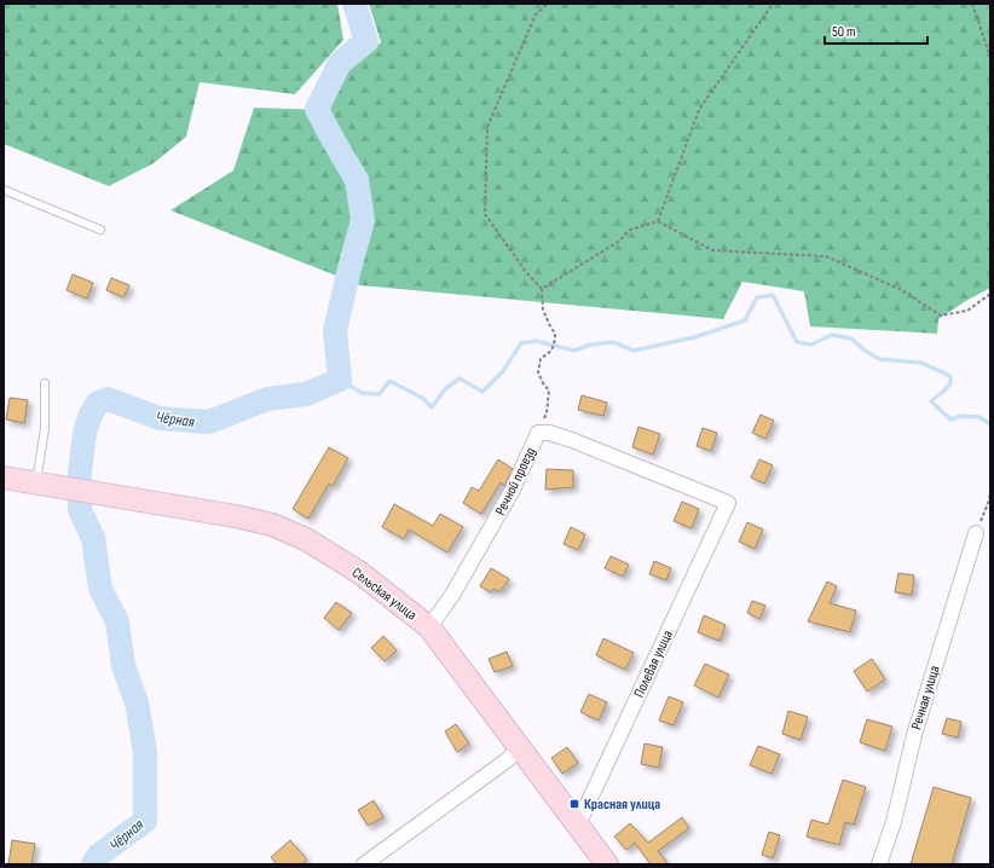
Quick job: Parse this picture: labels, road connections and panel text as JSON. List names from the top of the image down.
{
  "streets": {
    "main road": ["Сельская улица"],
    "street": ["Речной проезд", "Полевая улица", "Речная улица"]
  },
  "crossings": [
    ["Речной проезд", "Сельская улица"],
    ["Речной проезд", "Полевая улица"],
    ["Сельская улица", "Полевая улица"]
  ],
  "water": ["Чёрная"],
  "places": {
    "transit": ["Красная улица"]
  },
  "scale_bar": "50 m"
}
